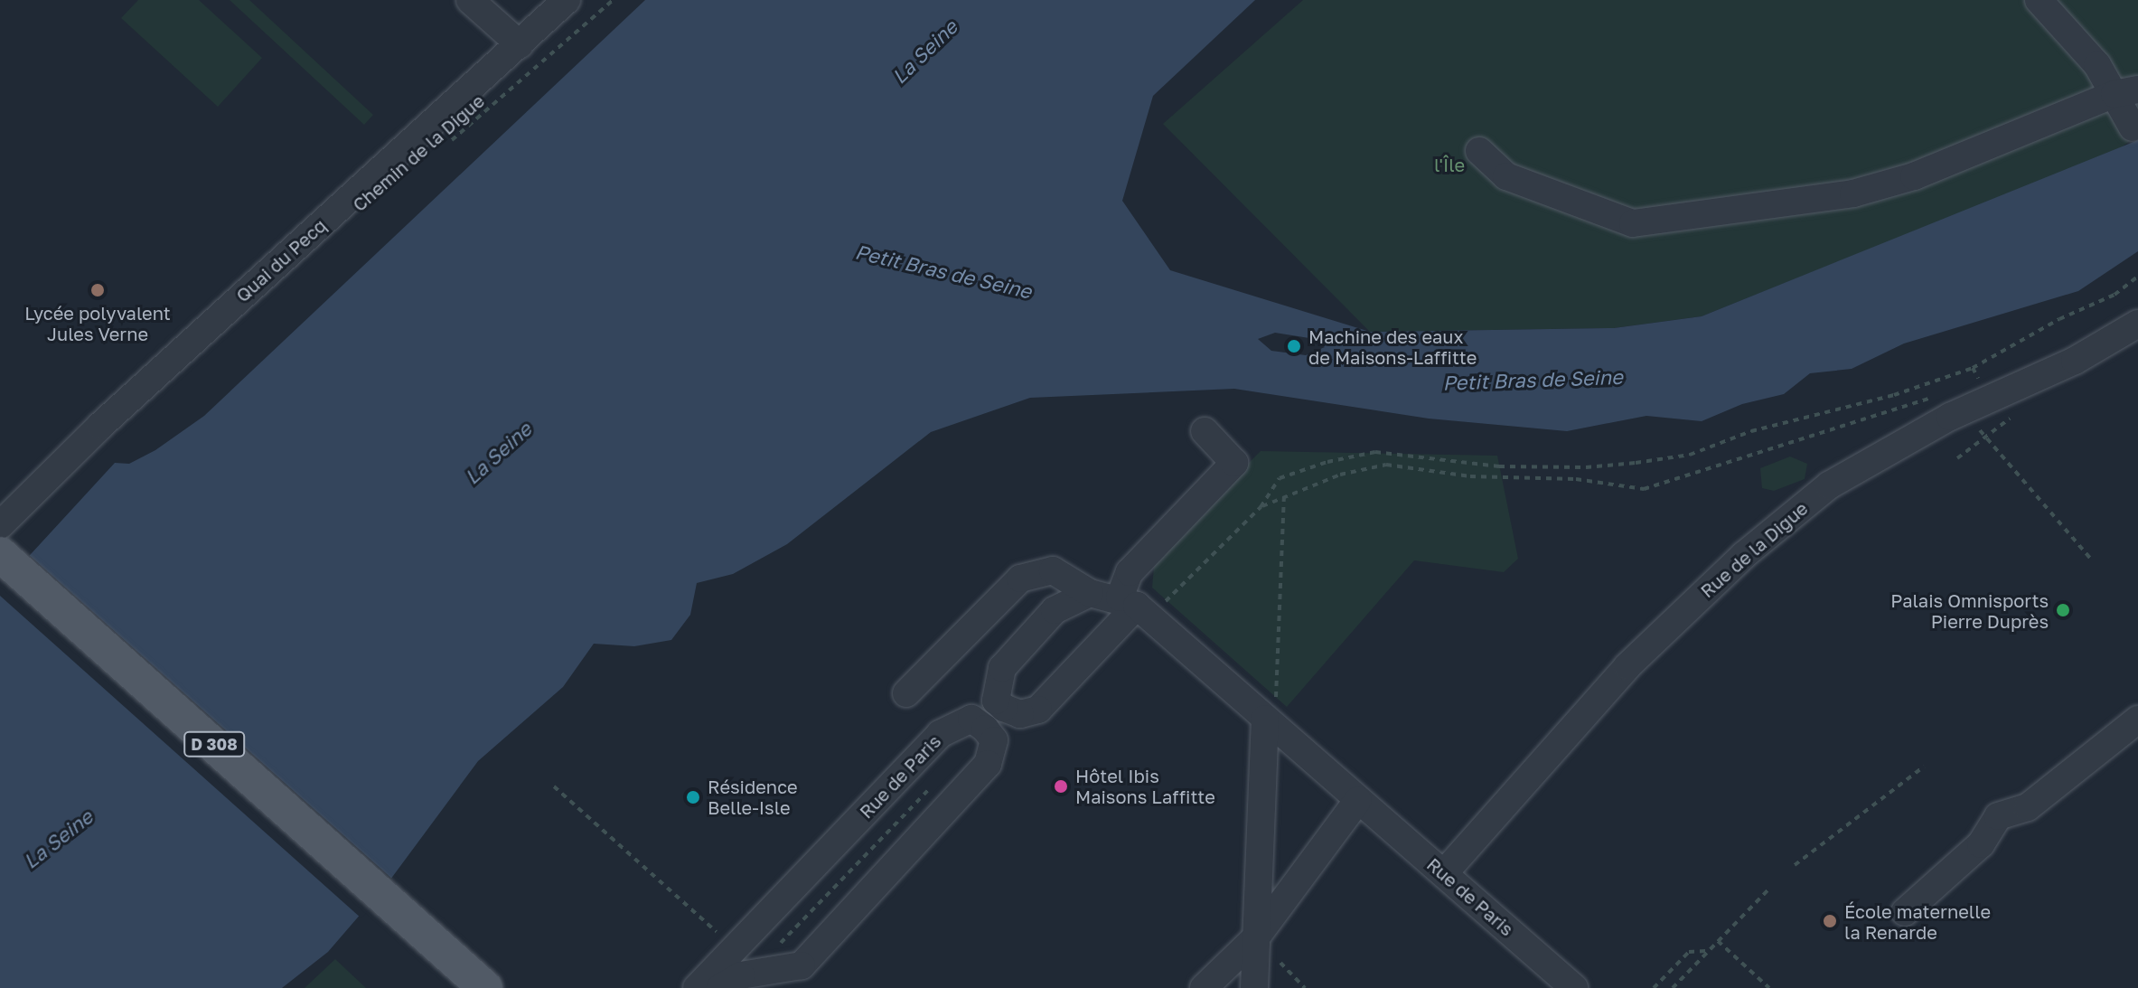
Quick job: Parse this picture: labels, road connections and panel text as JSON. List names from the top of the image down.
{
  "streets": {
    "main road": ["D 308"],
    "street": ["Quai du Pecq", "Rue de la Digue", "Rue de Paris"],
    "path": ["Chemin de la Digue"]
  },
  "crossings": [
    ["Rue de la Digue", "Rue de Paris"]
  ],
  "water": ["La Seine", "Petit Bras de Seine"],
  "parks": ["l'Île"],
  "places": [
    "Lycée polyvalent Jules Verne",
    "Machine des eaux de Maisons-Laffitte",
    "Palais Omnisports Pierre Duprès",
    "Hôtel Ibis Maisons Laffitte",
    "Résidence Belle-Isle",
    "École maternelle la Renarde"
  ]
}
